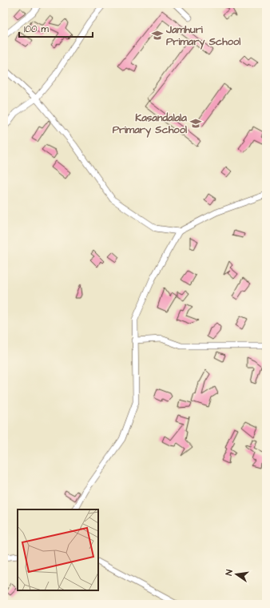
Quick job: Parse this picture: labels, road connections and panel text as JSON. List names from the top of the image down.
{
  "places": {
    "school or university": ["Jamhuri Primary School", "Kasandalala Primary School"]
  },
  "scale_bar": "100 m",
  "north": "left"
}
